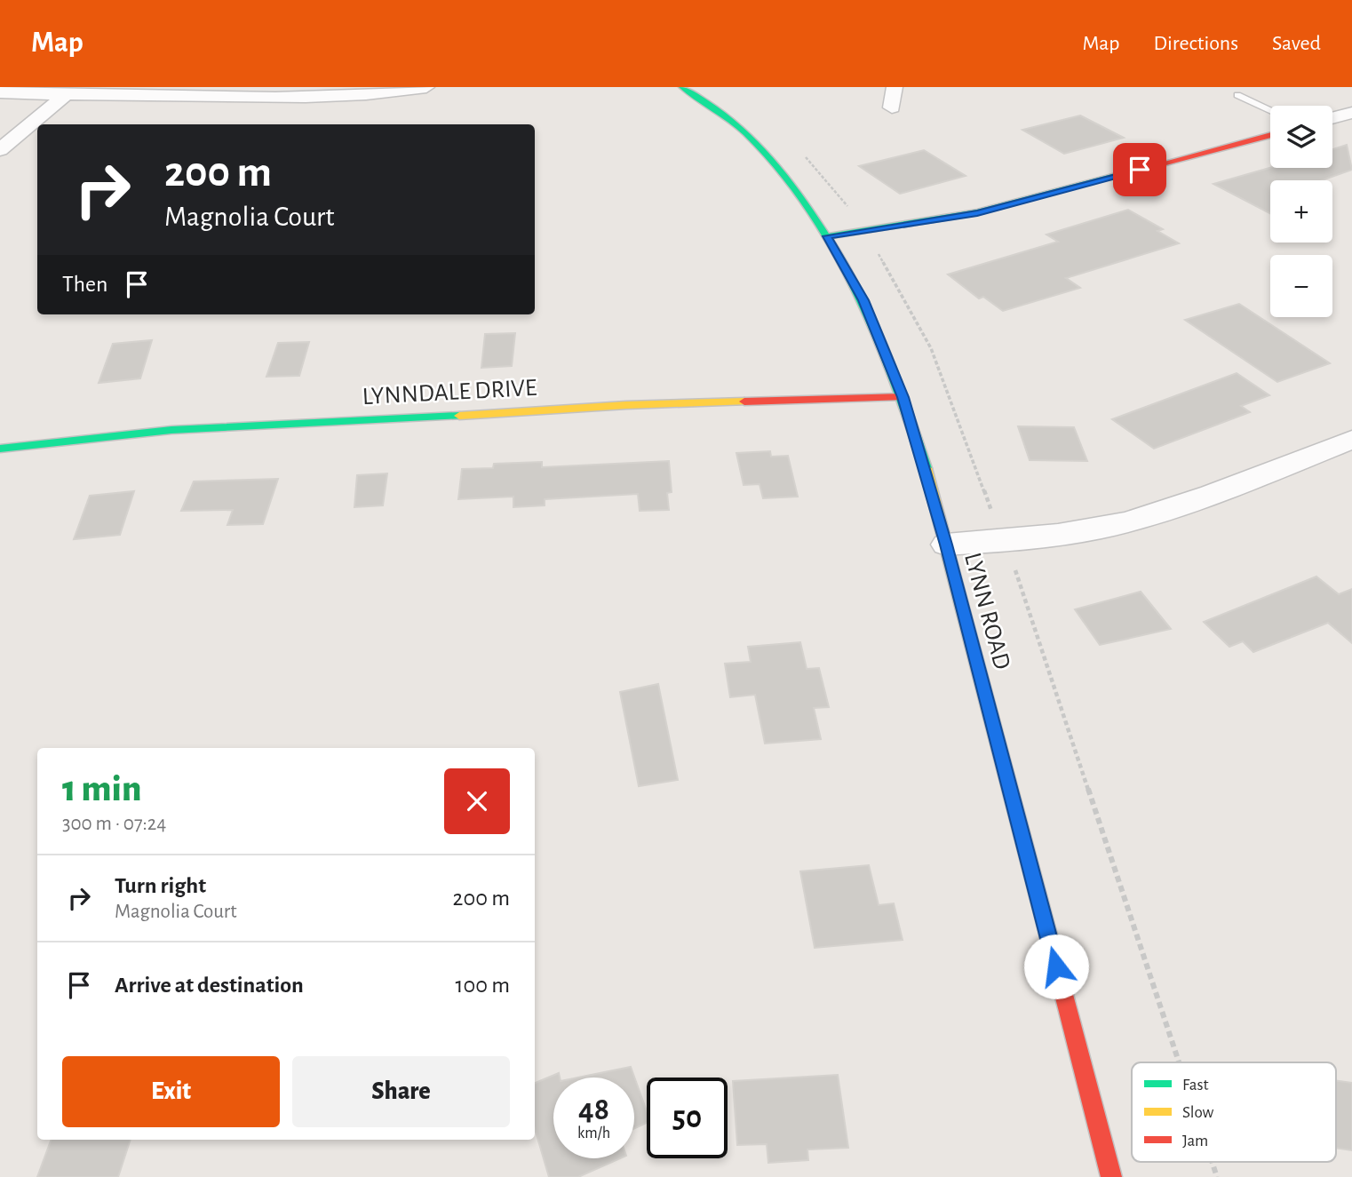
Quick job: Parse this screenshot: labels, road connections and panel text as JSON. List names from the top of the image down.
{
  "streets": {
    "street": ["LYNNDALE DRIVE", "LYNN ROAD"]
  },
  "crossings": [
    ["LYNNDALE DRIVE", "LYNN ROAD"]
  ],
  "legend": ["Fast", "Slow", "Jam"],
  "page": {
    "header": "Map",
    "nav": ["Map", "Directions", "Saved"],
    "map_buttons": ["+", "−"],
    "turn": ["200 m", "Magnolia Court"],
    "then": "Then",
    "heading": ["1 min", "300 m · 07:24"],
    "list": [
      {
        "name": "Turn right",
        "note": "Magnolia Court",
        "value": "200 m"
      },
      {
        "name": "Arrive at destination",
        "value": "100 m"
      }
    ],
    "buttons": ["Exit", "Share"],
    "speed": "48 km/h",
    "limit": "50"
  }
}
